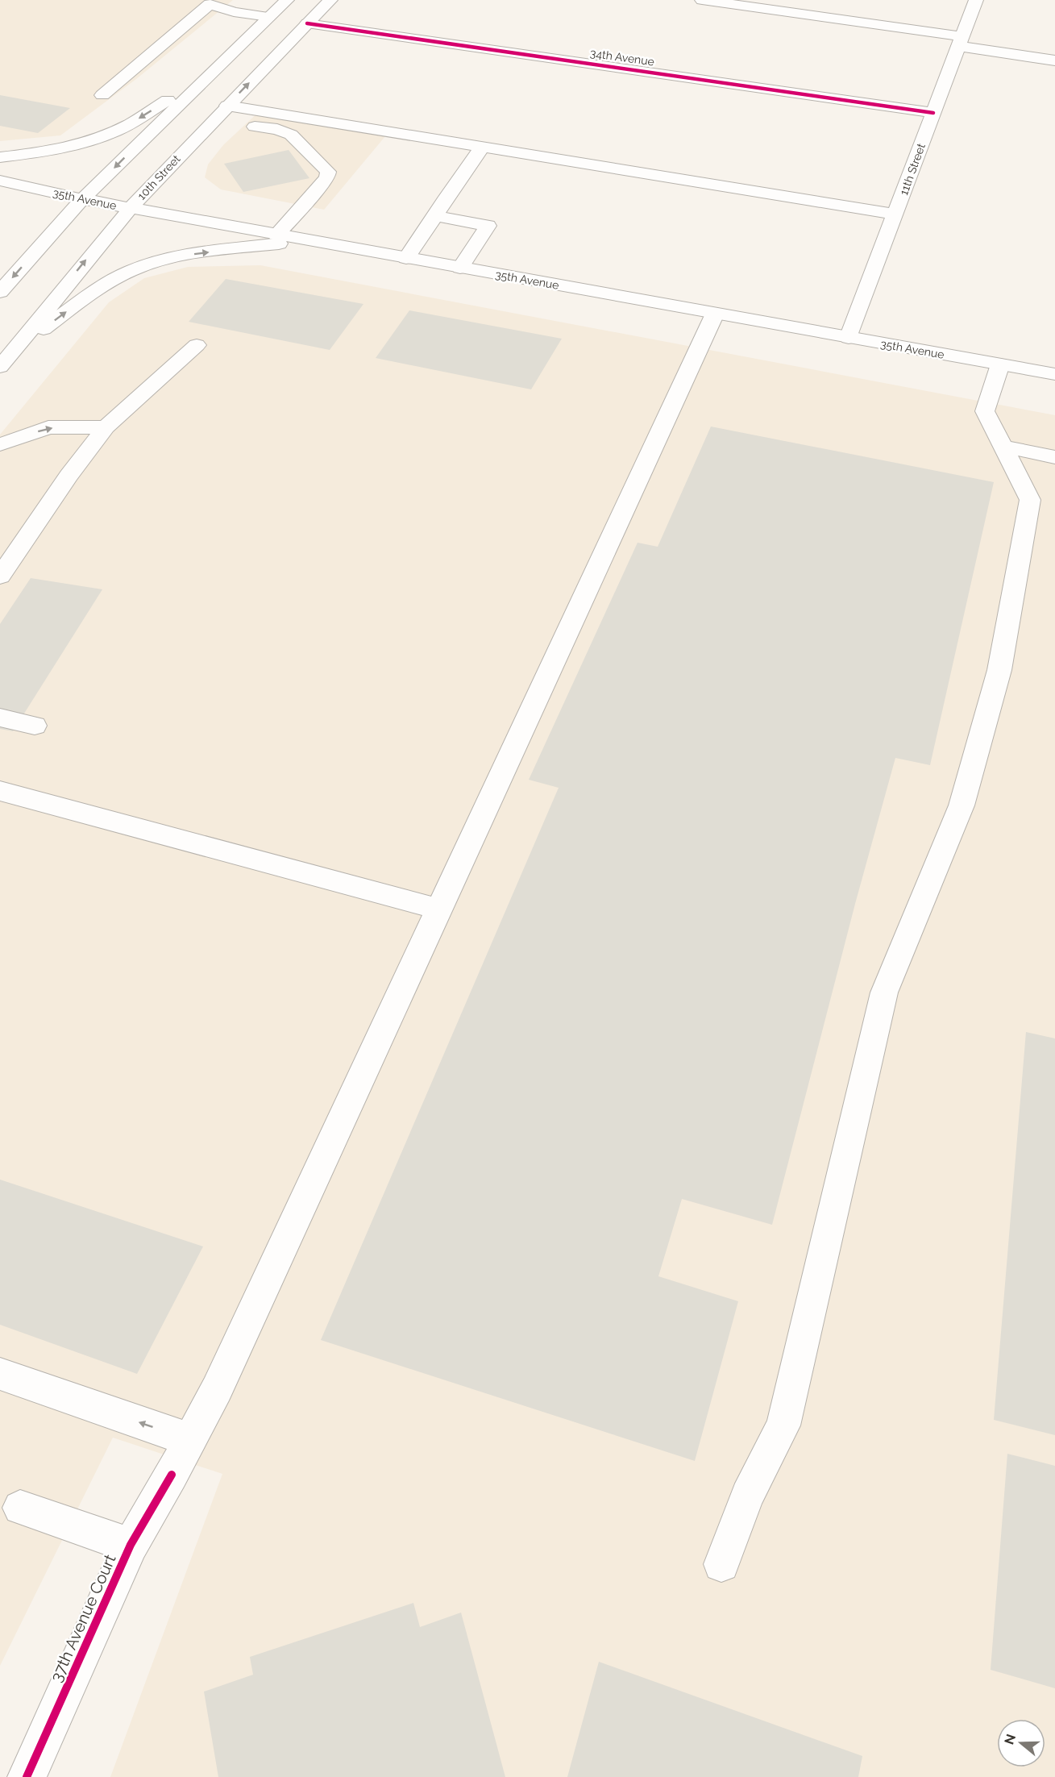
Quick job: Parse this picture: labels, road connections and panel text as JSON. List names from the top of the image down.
{
  "streets": {
    "main road": [
      "34th Avenue",
      "11th Street",
      "10th Street",
      "35th Avenue",
      "37th Avenue Court"
    ]
  },
  "crossings": [
    ["34th Avenue", "11th Street"],
    ["34th Avenue", "10th Street"],
    ["11th Street", "35th Avenue"],
    ["10th Street", "35th Avenue"],
    ["35th Avenue", "37th Avenue Court"]
  ],
  "north": "left"
}
